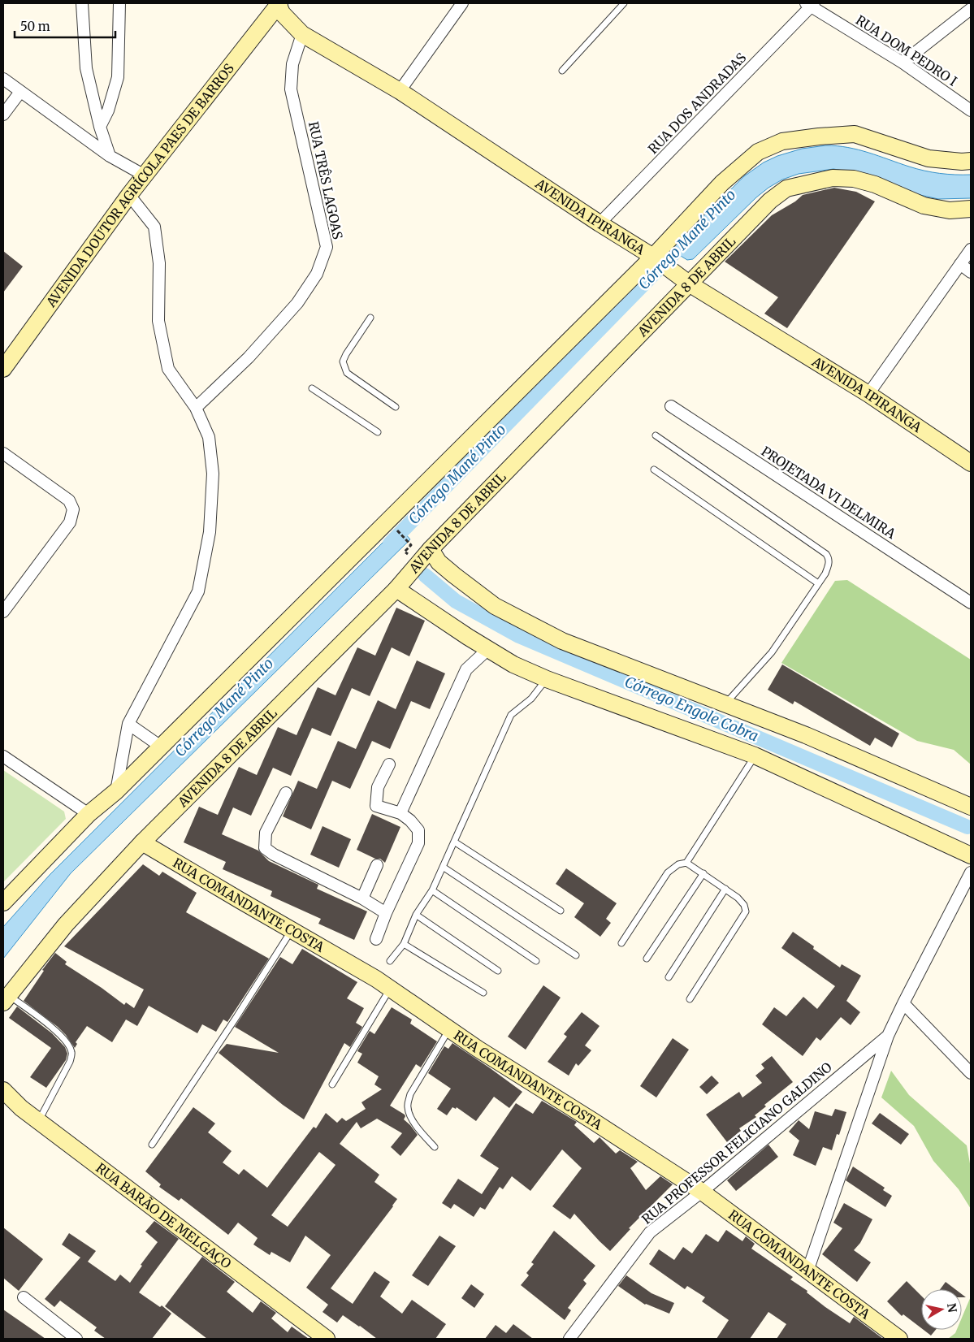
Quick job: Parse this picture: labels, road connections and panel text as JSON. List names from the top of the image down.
{
  "streets": {
    "street": [
      "RUA DOM PEDRO I",
      "RUA DOS ANDRADAS",
      "RUA TRÊS LAGOAS",
      "AVENIDA DOUTOR AGRÍCOLA PAES DE BARROS",
      "AVENIDA IPIRANGA",
      "AVENIDA 8 DE ABRIL",
      "PROJETADA VI DELMIRA",
      "RUA COMANDANTE COSTA",
      "RUA PROFESSOR FELICIANO GALDINO",
      "RUA BARÃO DE MELGAÇO"
    ]
  },
  "crossings": [
    ["RUA DOM PEDRO I", "RUA DOS ANDRADAS"],
    ["RUA DOS ANDRADAS", "AVENIDA IPIRANGA"],
    ["RUA TRÊS LAGOAS", "AVENIDA IPIRANGA"],
    ["AVENIDA DOUTOR AGRÍCOLA PAES DE BARROS", "AVENIDA IPIRANGA"],
    ["AVENIDA IPIRANGA", "AVENIDA 8 DE ABRIL"],
    ["AVENIDA 8 DE ABRIL", "RUA COMANDANTE COSTA"],
    ["RUA COMANDANTE COSTA", "RUA PROFESSOR FELICIANO GALDINO"]
  ],
  "water": ["Córrego Mané Pinto", "Córrego Engole Cobra"],
  "scale_bar": "50 m",
  "north": "right"
}
